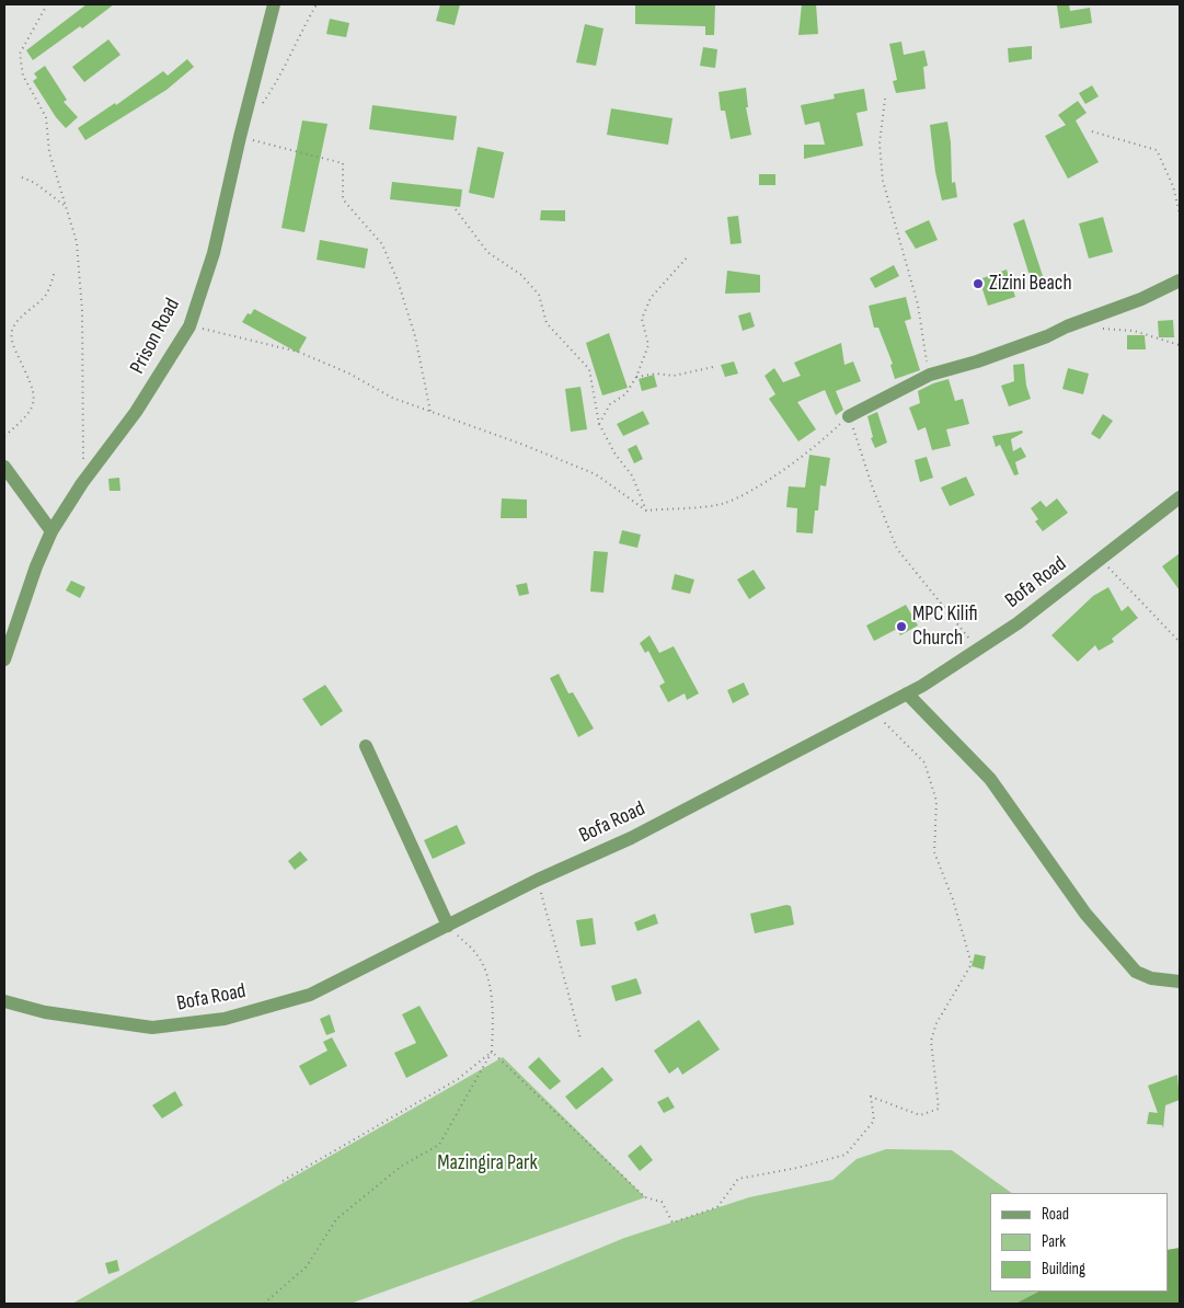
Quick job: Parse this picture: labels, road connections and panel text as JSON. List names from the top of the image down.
{
  "streets": {
    "street": ["Prison Road", "Bofa Road"]
  },
  "parks": ["Mazingira Park"],
  "places": ["Zizini Beach", "MPC Kilifi Church"],
  "legend": ["Road", "Park", "Building"]
}
